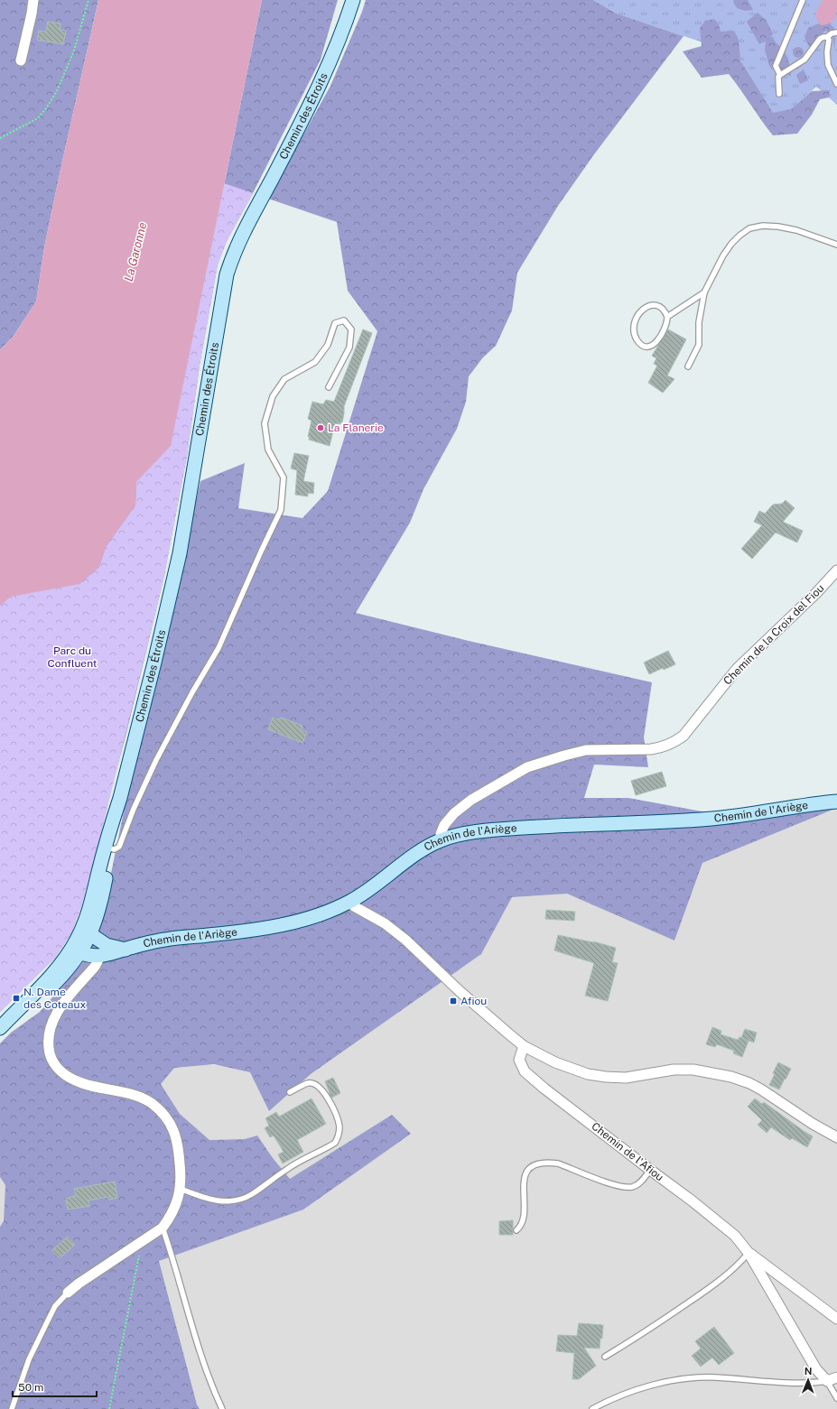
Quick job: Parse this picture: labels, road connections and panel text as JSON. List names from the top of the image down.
{
  "streets": {
    "main road": ["Chemin des Étroits", "Chemin de l'Ariège"],
    "street": ["Chemin de la Croix del Fiou", "Chemin de l'Afiou"]
  },
  "crossings": [
    ["Chemin des Étroits", "Chemin de l'Ariège"],
    ["Chemin de la Croix del Fiou", "Chemin de l'Ariège"]
  ],
  "water": ["La Garonne"],
  "parks": ["Parc du Confluent"],
  "places": {
    "other": ["La Flanerie"],
    "transit": ["N. Dame des Coteaux", "Afiou"]
  },
  "scale_bar": "50 m",
  "north": "top"
}
